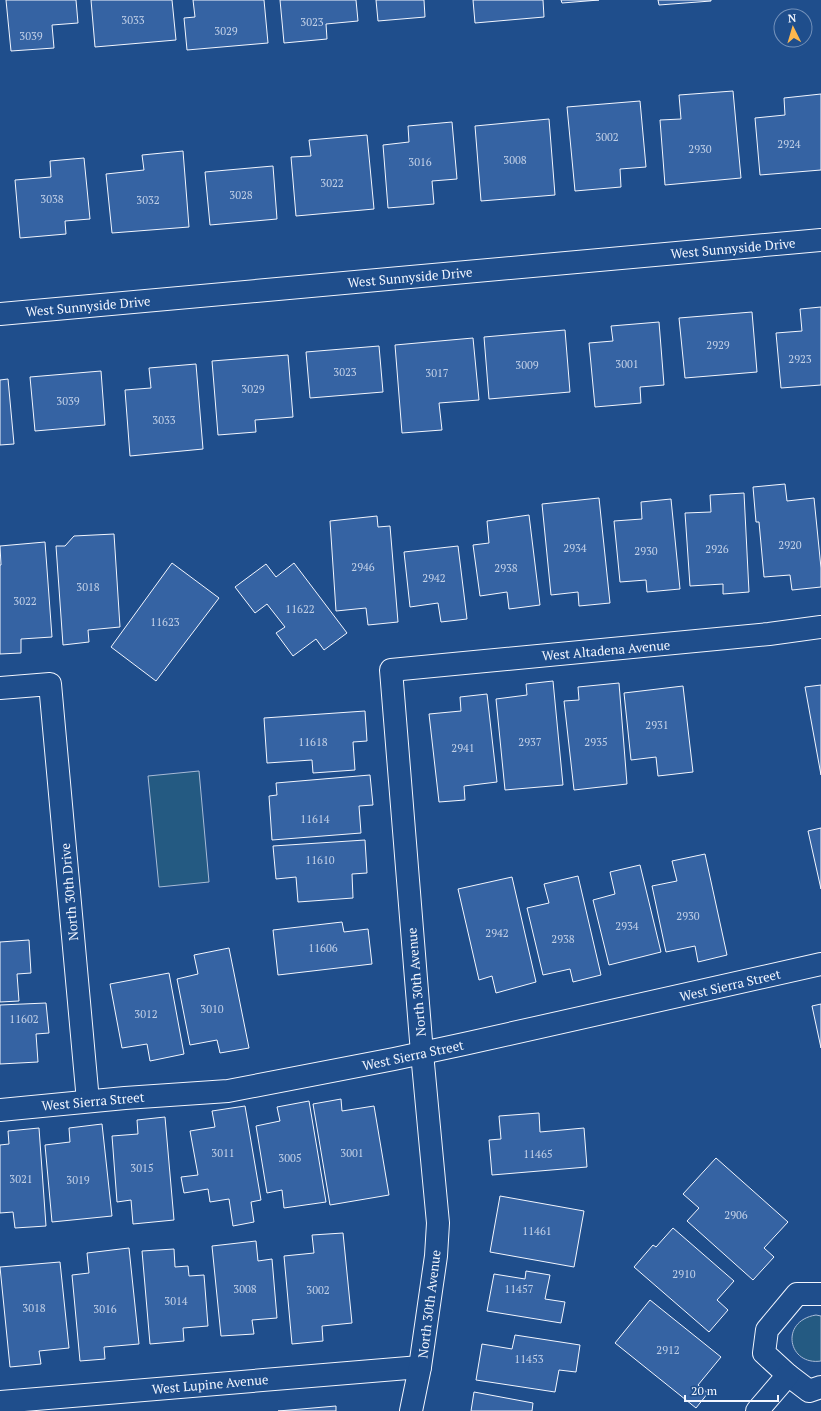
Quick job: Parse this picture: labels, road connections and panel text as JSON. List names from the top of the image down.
{
  "streets": {
    "street": [
      "West Sunnyside Drive",
      "West Altadena Avenue",
      "North 30th Drive",
      "North 30th Avenue",
      "West Sierra Street",
      "West Lupine Avenue"
    ]
  },
  "crossings": [
    ["West Altadena Avenue", "North 30th Avenue"],
    ["North 30th Drive", "West Sierra Street"],
    ["North 30th Avenue", "West Sierra Street"],
    ["North 30th Avenue", "West Lupine Avenue"]
  ],
  "house_numbers": [
    "3033",
    "3023",
    "3029",
    "3039",
    "3002",
    "2924",
    "2930",
    "3008",
    "3016",
    "3022",
    "3028",
    "3038",
    "3032",
    "2929",
    "2923",
    "3001",
    "3009",
    "3023",
    "3017",
    "3029",
    "3039",
    "3033",
    "2920",
    "2934",
    "2926",
    "2930",
    "2946",
    "2938",
    "2942",
    "3018",
    "3022",
    "11622",
    "11623",
    "2931",
    "11618",
    "2937",
    "2935",
    "2941",
    "11614",
    "11610",
    "2930",
    "2934",
    "2942",
    "2938",
    "11606",
    "3010",
    "3012",
    "11602",
    "3011",
    "3001",
    "11465",
    "3005",
    "3015",
    "3021",
    "3019",
    "2906",
    "11461",
    "2910",
    "3008",
    "11457",
    "3002",
    "3014",
    "3018",
    "3016",
    "2912",
    "11453"
  ],
  "scale_bar": "20 m",
  "north": "top"
}
